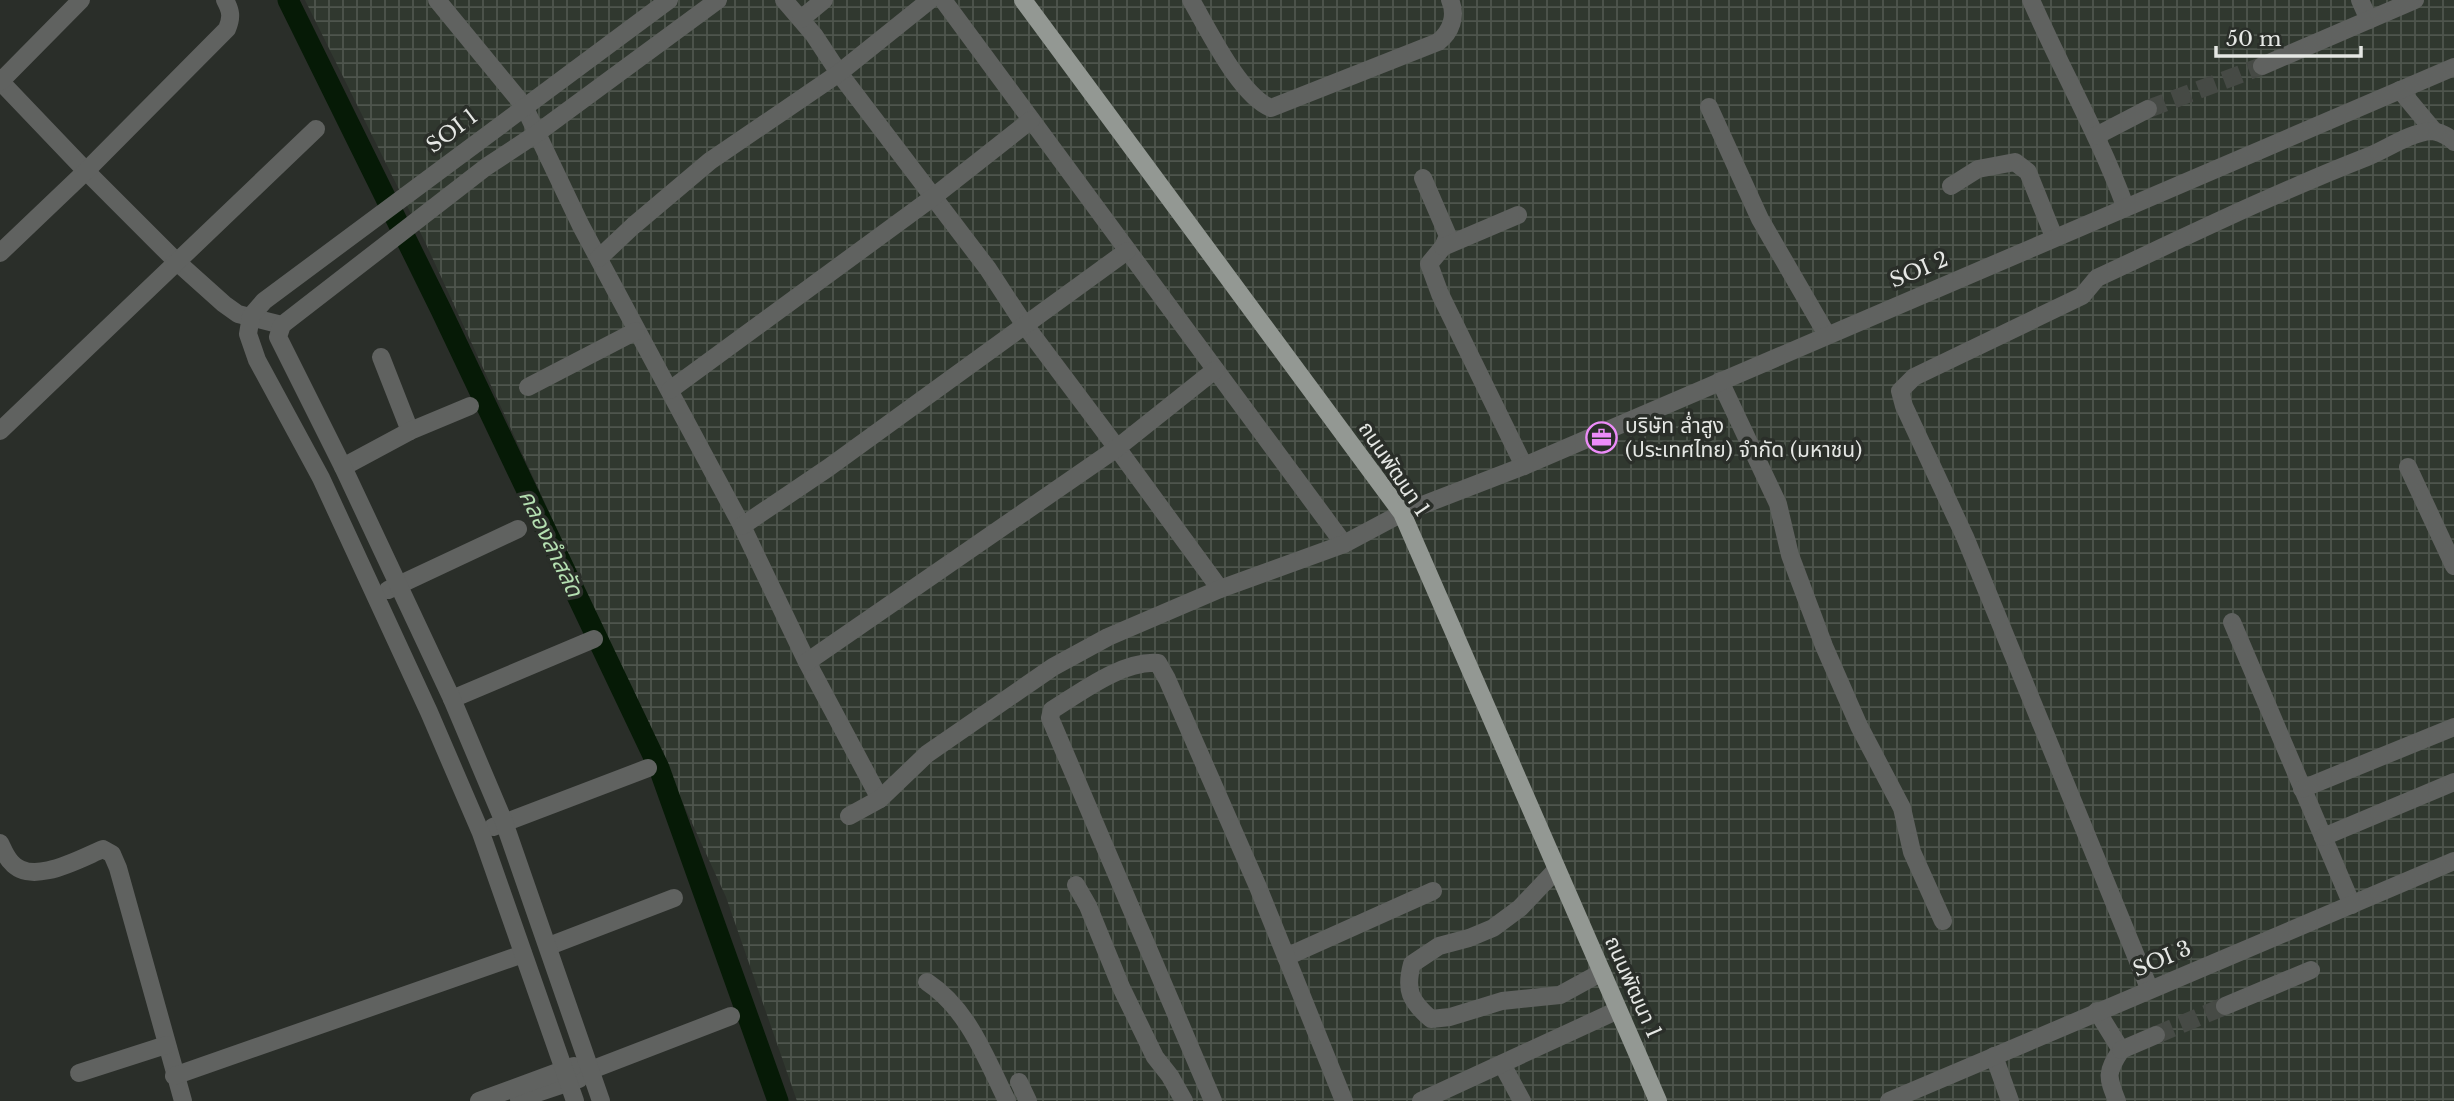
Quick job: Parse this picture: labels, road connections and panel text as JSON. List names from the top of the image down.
{
  "streets": {
    "main road": ["ถนนพัฒนา 1"],
    "street": ["SOI 1", "SOI 2", "SOI 3"]
  },
  "crossings": [
    ["SOI 2", "ถนนพัฒนา 1"]
  ],
  "water": ["คลองลำสลัด"],
  "places": {
    "office": ["บริษัท ล่ำสูง (ประเทศไทย) จำกัด (มหาชน)"]
  },
  "scale_bar": "50 m"
}
